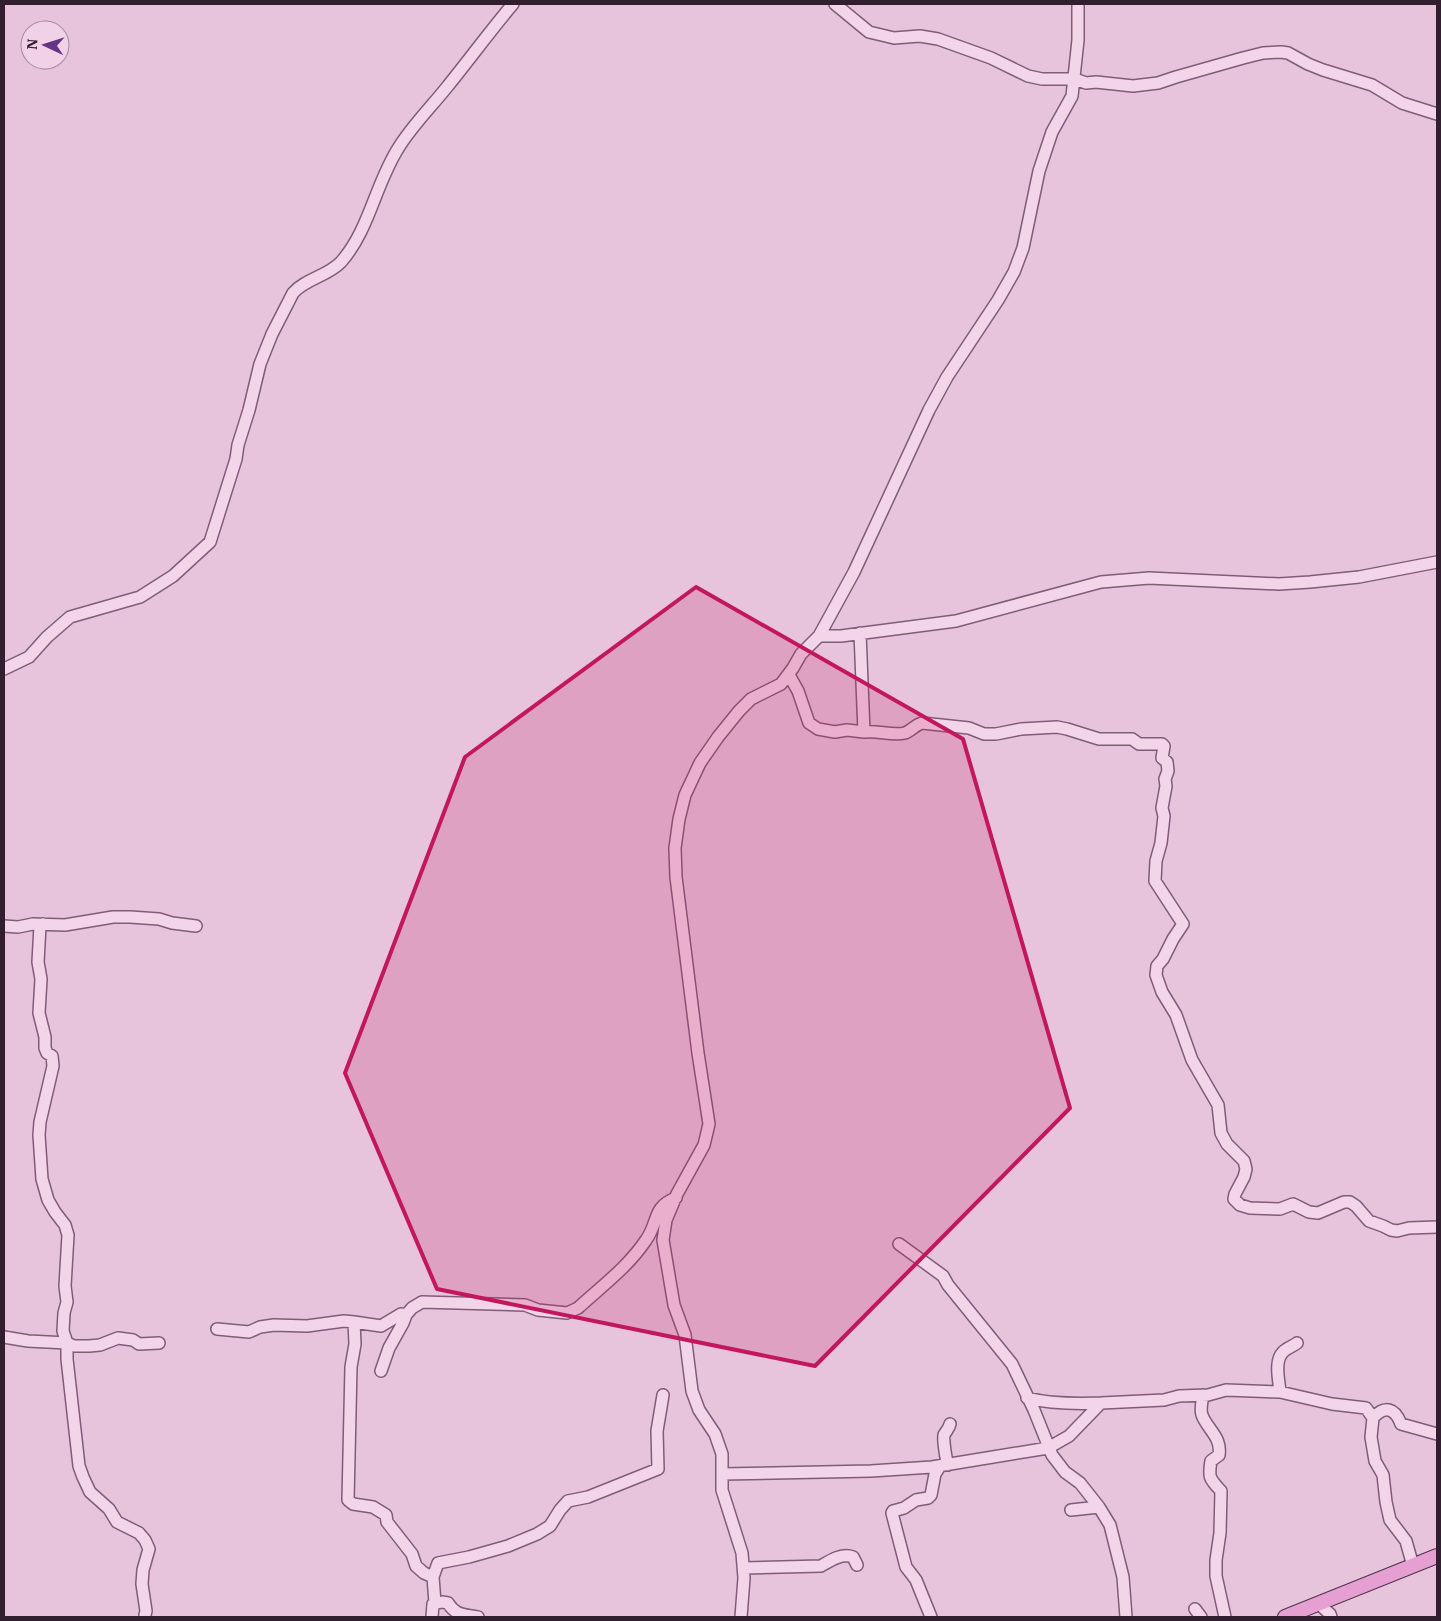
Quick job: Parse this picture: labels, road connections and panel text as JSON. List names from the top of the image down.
{
  "north": "left"
}
